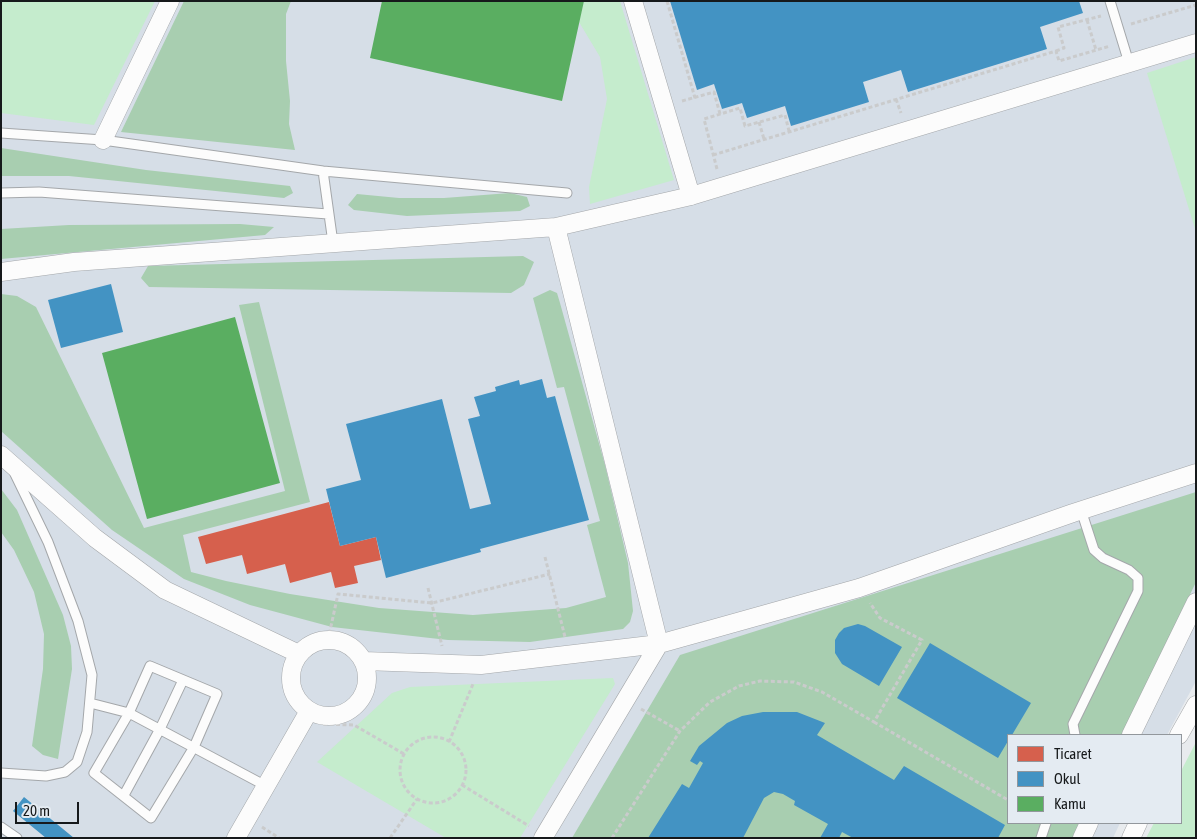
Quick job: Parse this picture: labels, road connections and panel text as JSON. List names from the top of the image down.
{
  "legend": ["Ticaret", "Okul", "Kamu"],
  "scale_bar": "20 m"
}
